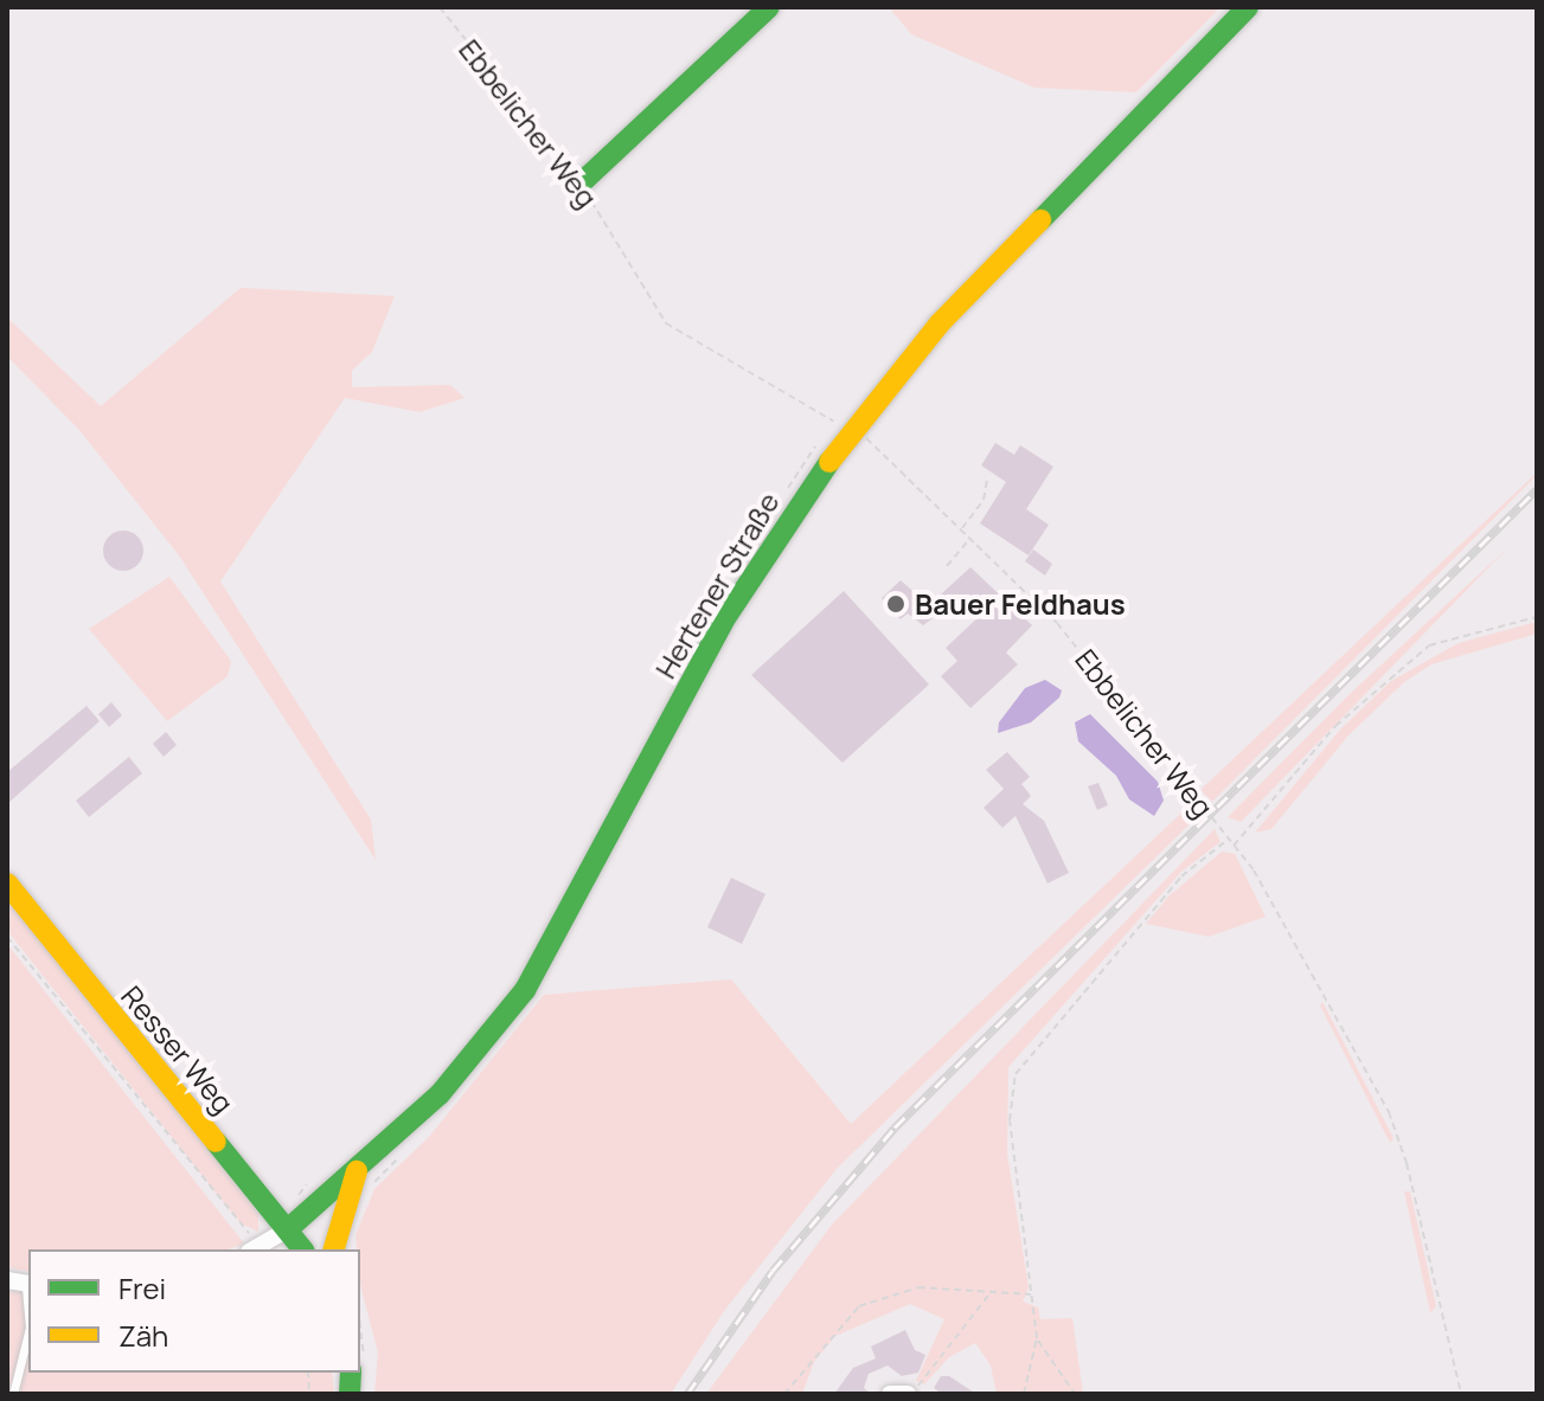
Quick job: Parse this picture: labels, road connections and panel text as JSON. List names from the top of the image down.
{
  "streets": {
    "main road": ["Hertener Straße", "Resser Weg"],
    "path": ["Ebbelicher Weg"]
  },
  "crossings": [
    ["Ebbelicher Weg", "Hertener Straße"],
    ["Hertener Straße", "Resser Weg"]
  ],
  "places": ["Bauer Feldhaus"],
  "legend": ["Frei", "Zäh"]
}
